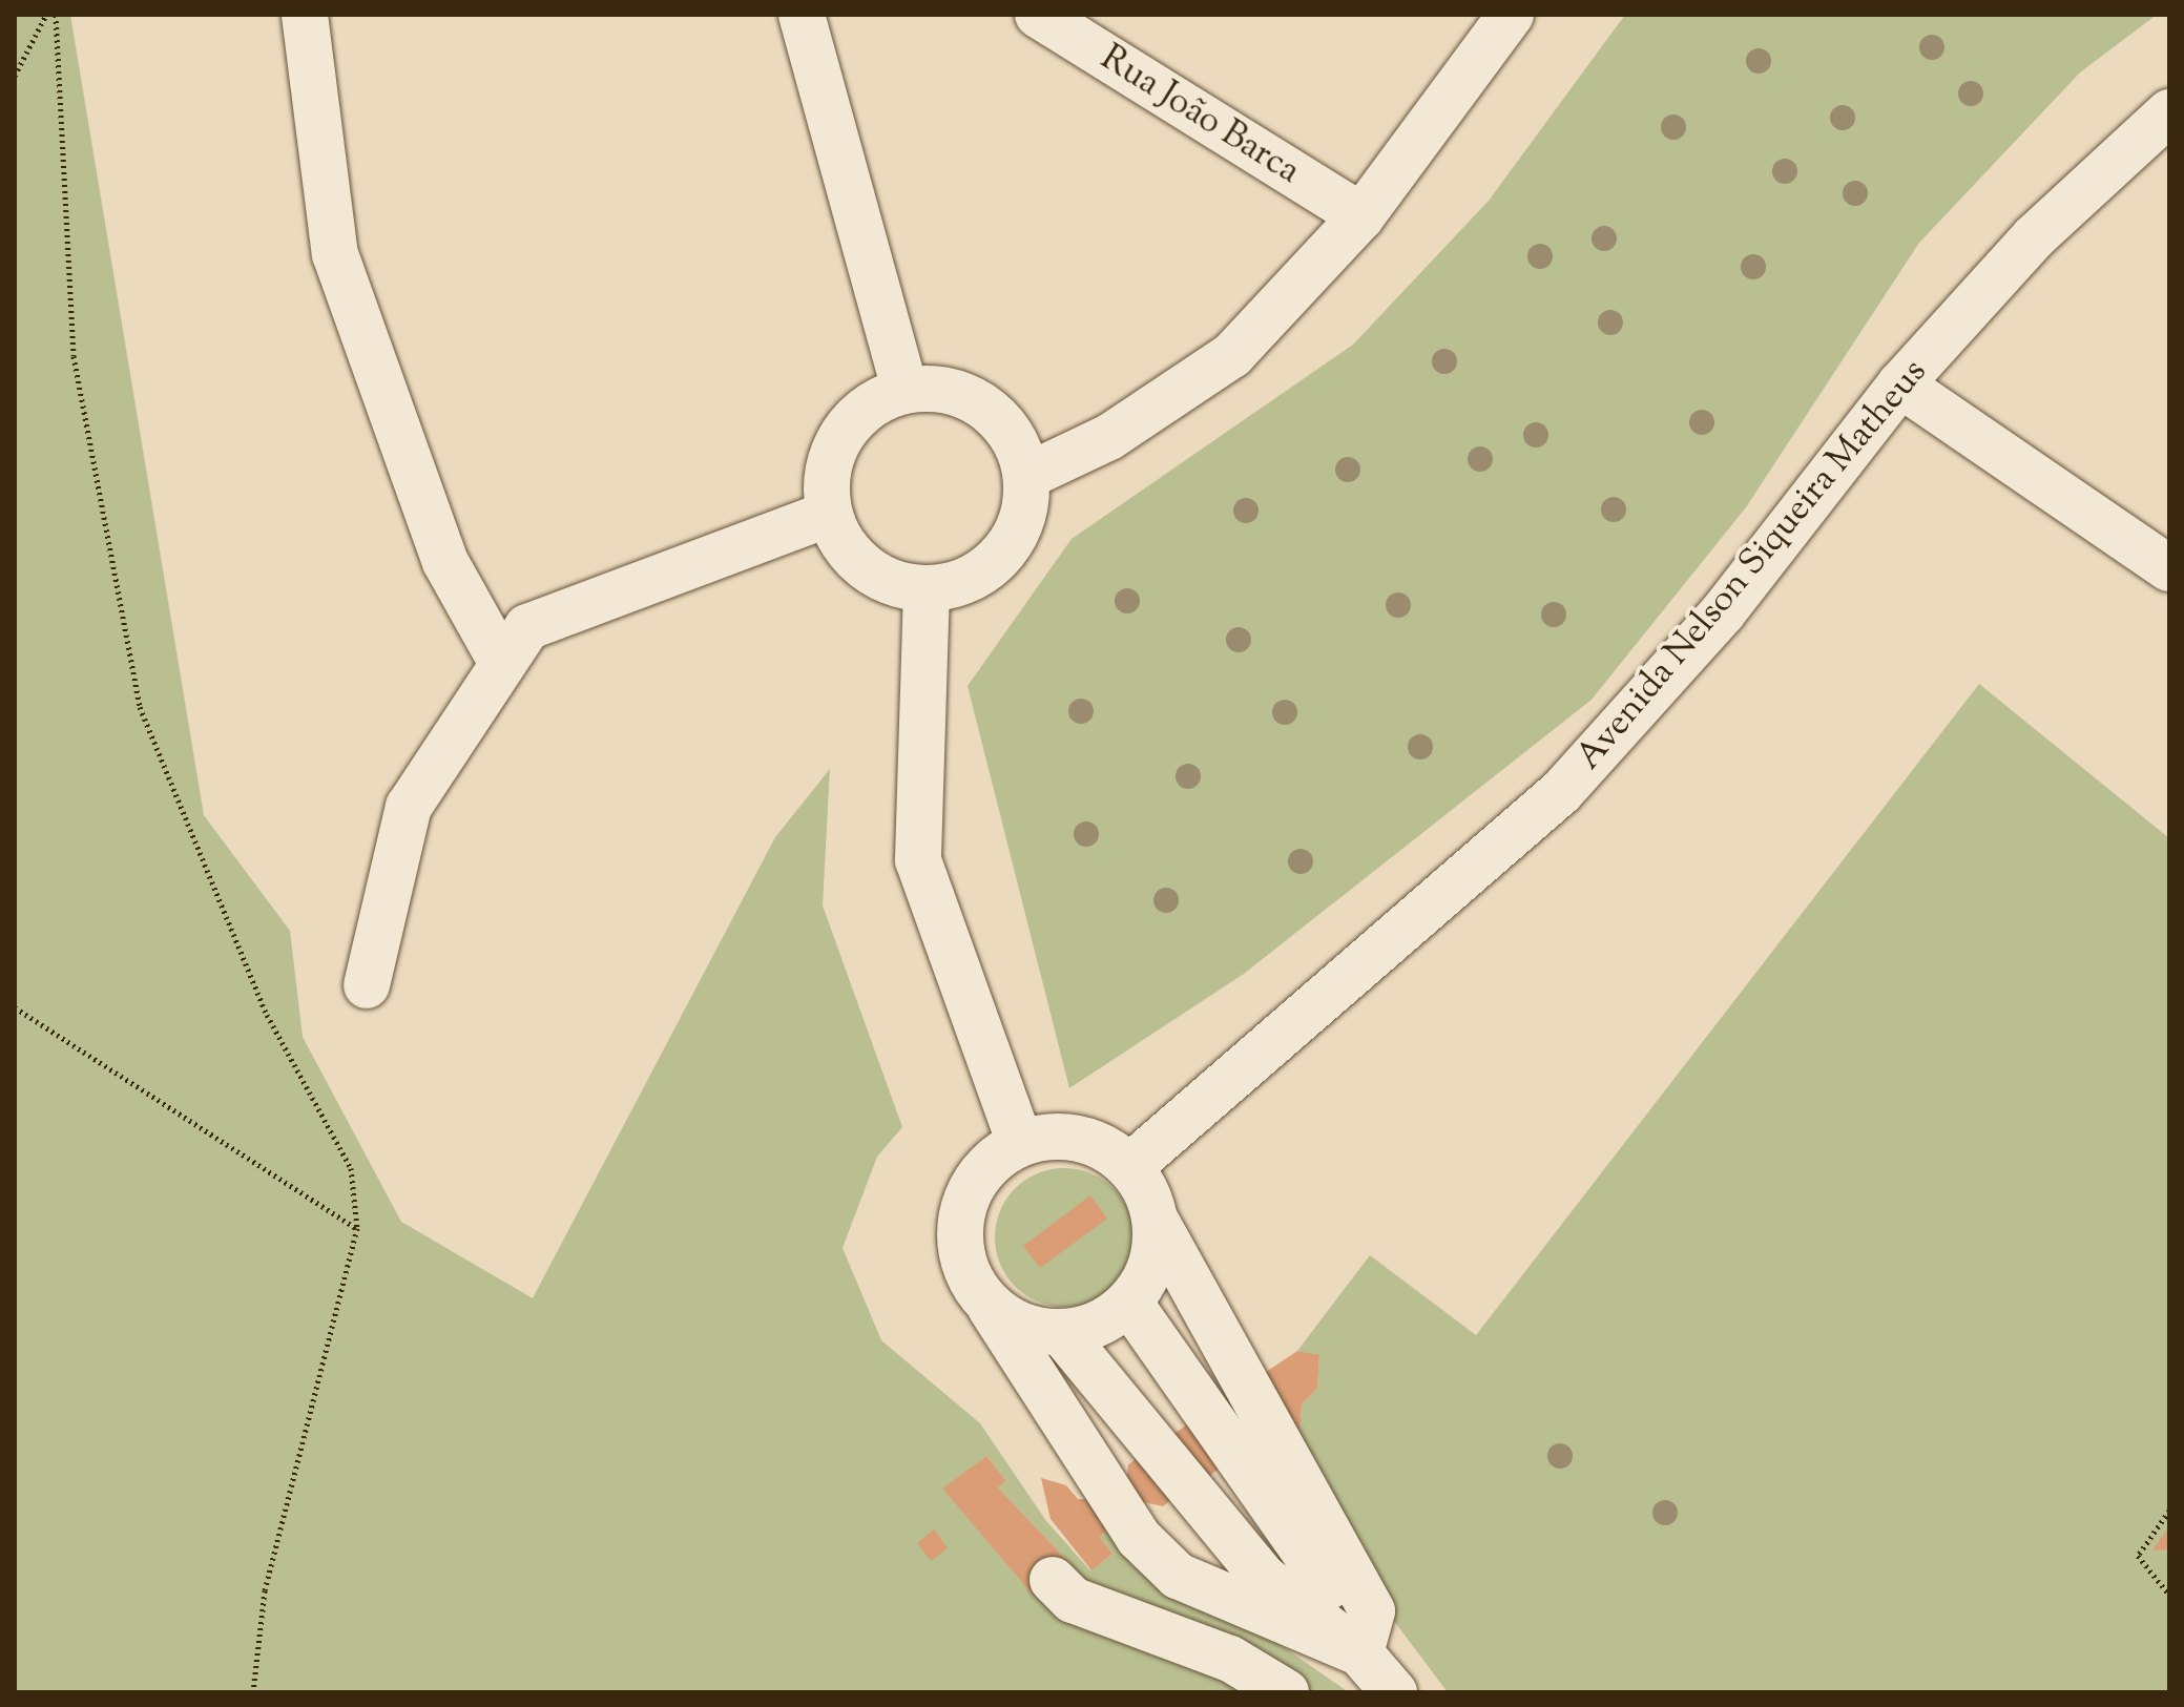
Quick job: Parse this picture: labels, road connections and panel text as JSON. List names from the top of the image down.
{
  "streets": {
    "street": ["Rua João Barca", "Avenida Nelson Siqueira Matheus"]
  }
}
